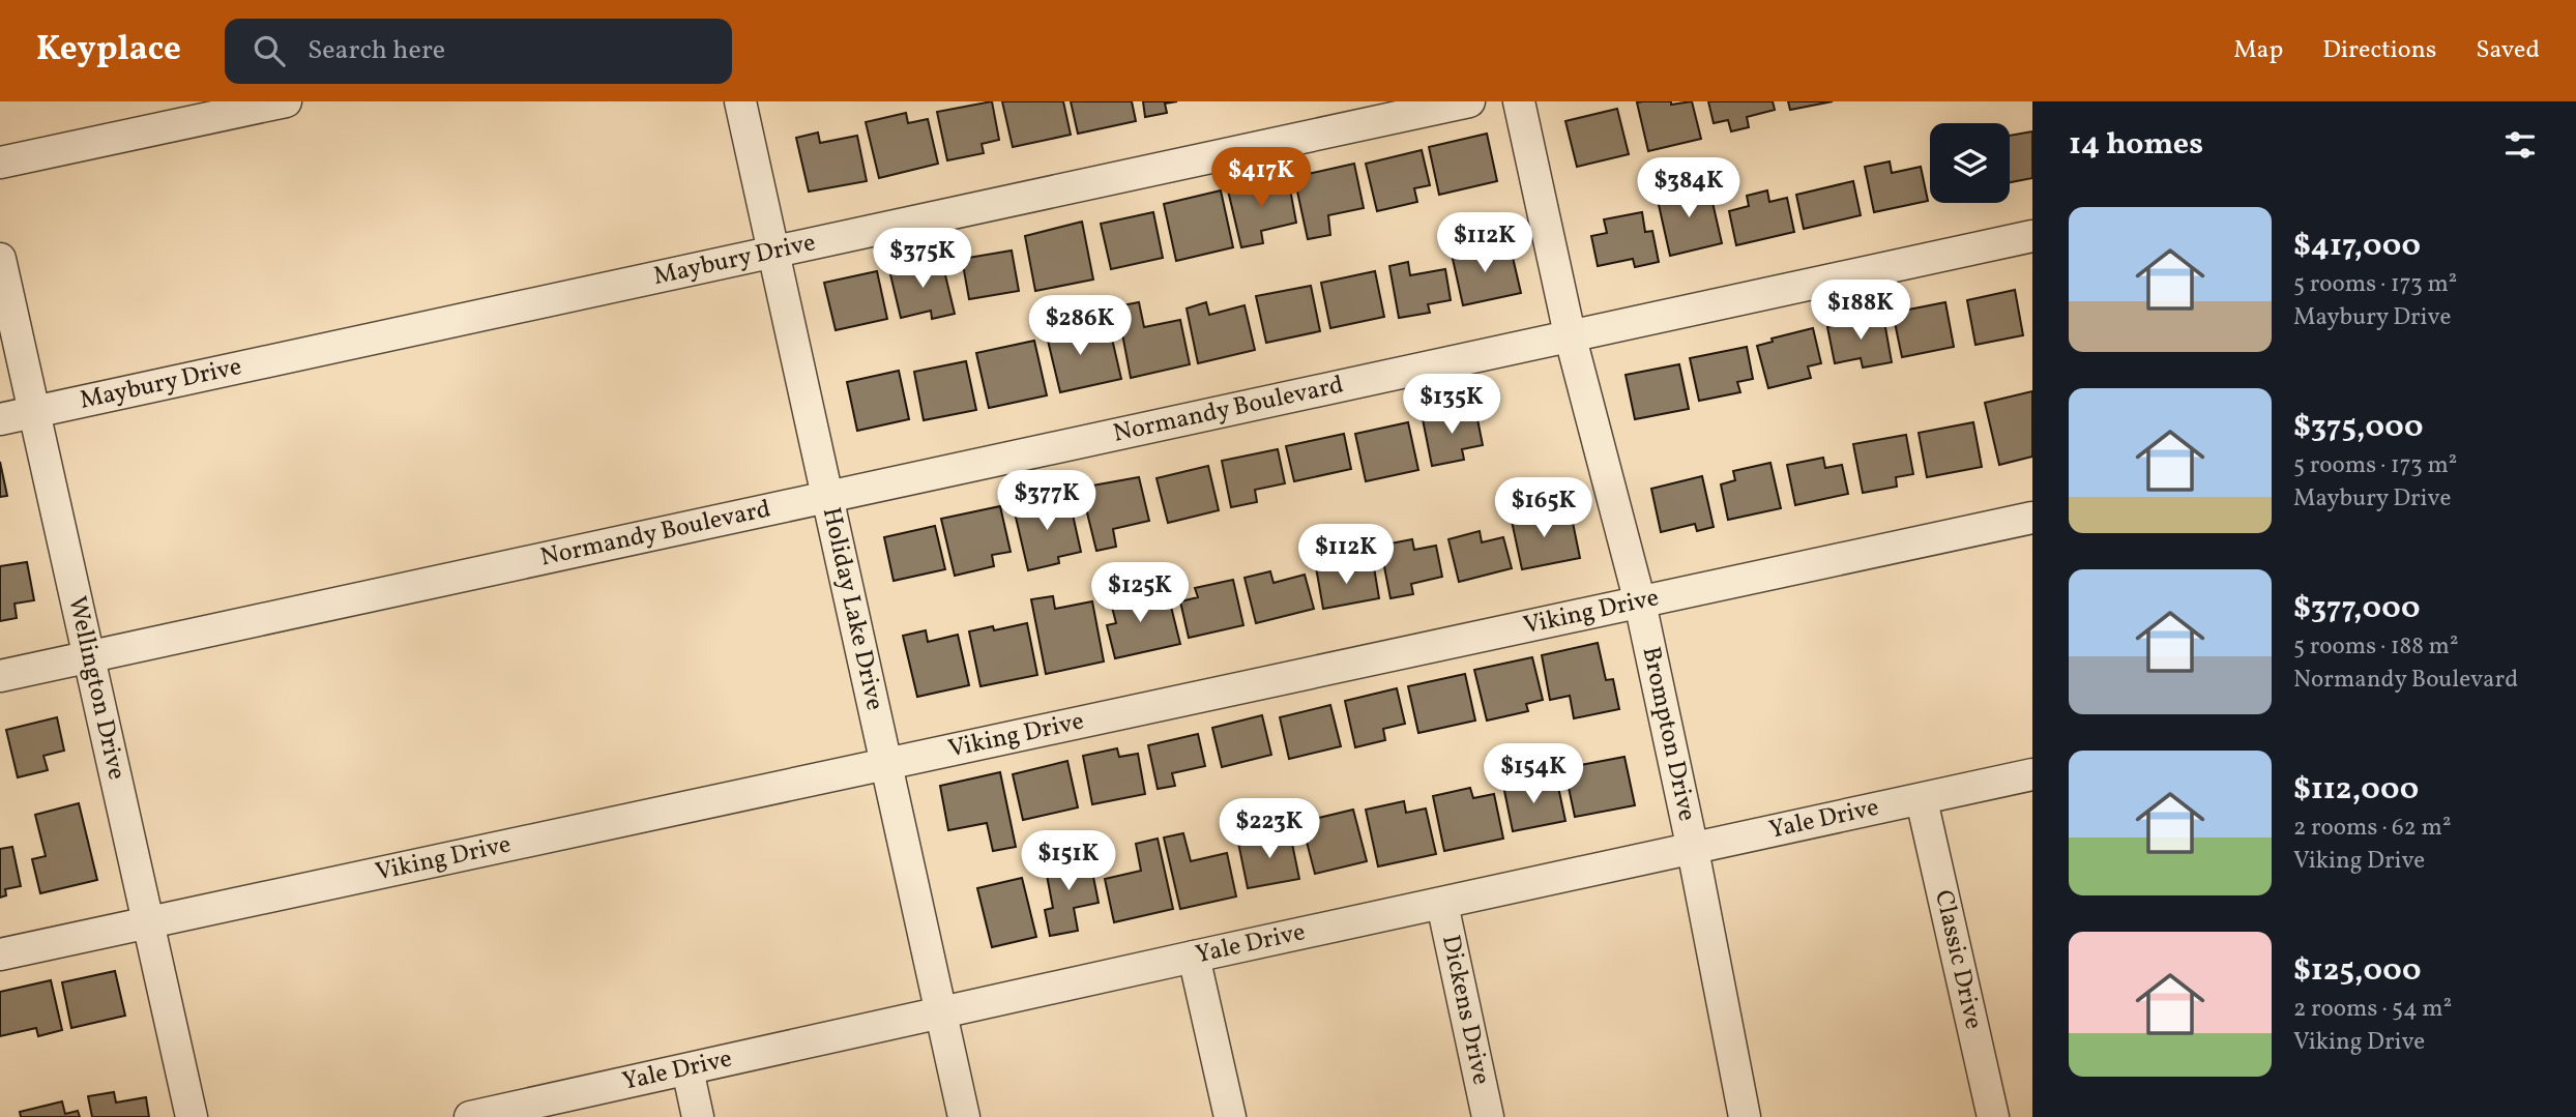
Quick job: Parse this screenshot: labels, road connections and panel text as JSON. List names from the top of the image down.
{
  "streets": {
    "street": [
      "Maybury Drive",
      "Normandy Boulevard",
      "Holiday Lake Drive",
      "Viking Drive",
      "Wellington Drive",
      "Brompton Drive",
      "Yale Drive",
      "Classic Drive",
      "Dickens Drive"
    ]
  },
  "crossings": [
    ["Maybury Drive", "Holiday Lake Drive"],
    ["Maybury Drive", "Wellington Drive"],
    ["Normandy Boulevard", "Holiday Lake Drive"],
    ["Normandy Boulevard", "Wellington Drive"],
    ["Normandy Boulevard", "Brompton Drive"],
    ["Holiday Lake Drive", "Viking Drive"],
    ["Holiday Lake Drive", "Yale Drive"],
    ["Viking Drive", "Wellington Drive"],
    ["Viking Drive", "Brompton Drive"],
    ["Brompton Drive", "Yale Drive"],
    ["Yale Drive", "Classic Drive"],
    ["Yale Drive", "Dickens Drive"]
  ],
  "page": {
    "header": "Keyplace",
    "search": "Search here",
    "nav": ["Map", "Directions", "Saved"],
    "heading": "14 homes",
    "price": [
      "$417K",
      "$384K",
      "$112K",
      "$375K",
      "$188K",
      "$286K",
      "$135K",
      "$377K",
      "$165K",
      "$112K",
      "$125K",
      "$154K",
      "$223K",
      "$151K"
    ],
    "list": [
      {
        "name": "$417,000",
        "note": "5 rooms · 173 m² · Maybury Drive"
      },
      {
        "name": "$375,000",
        "note": "5 rooms · 173 m² · Maybury Drive"
      },
      {
        "name": "$377,000",
        "note": "5 rooms · 188 m² · Normandy Boulevard"
      },
      {
        "name": "$112,000",
        "note": "2 rooms · 62 m² · Viking Drive"
      },
      {
        "name": "$125,000",
        "note": "2 rooms · 54 m² · Viking Drive"
      }
    ]
  }
}
